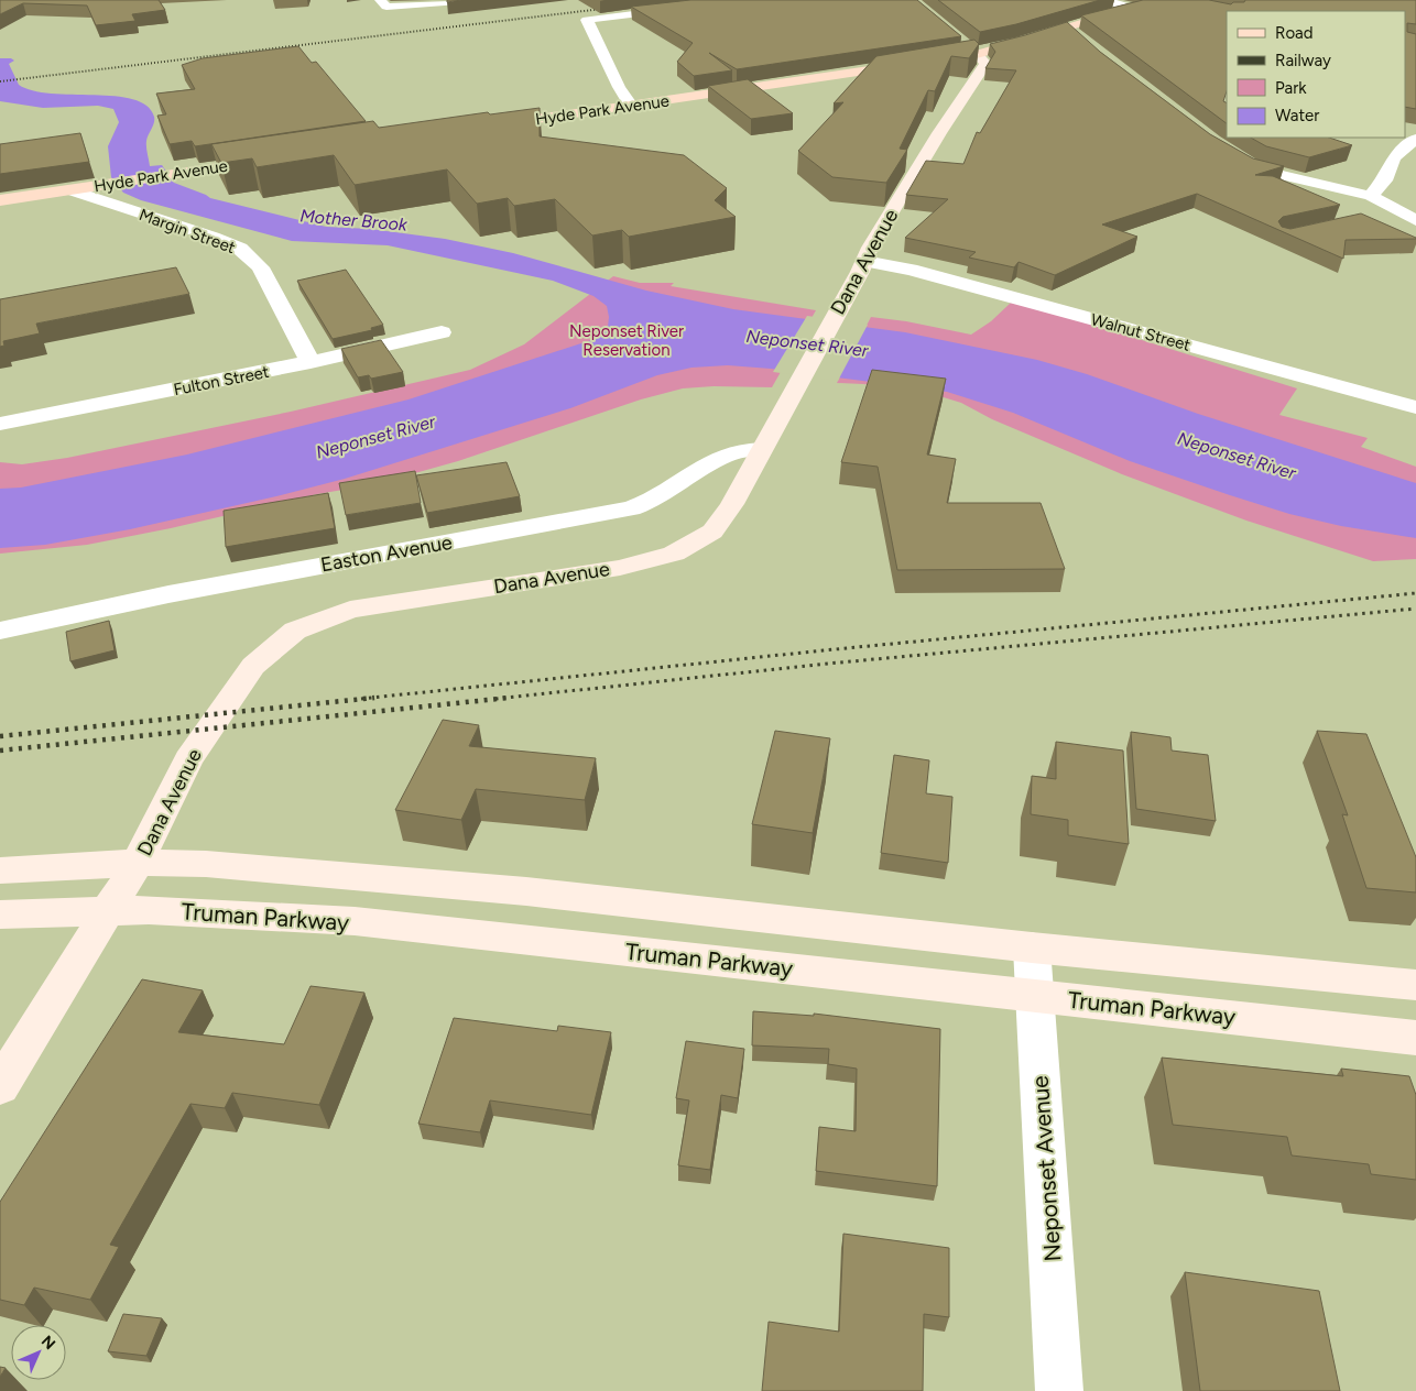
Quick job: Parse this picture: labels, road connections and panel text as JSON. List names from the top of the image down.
{
  "streets": {
    "main road": ["Hyde Park Avenue"],
    "street": [
      "Margin Street",
      "Dana Avenue",
      "Walnut Street",
      "Fulton Street",
      "Easton Avenue",
      "Truman Parkway",
      "Neponset Avenue"
    ]
  },
  "crossings": [
    ["Hyde Park Avenue", "Margin Street"],
    ["Hyde Park Avenue", "Dana Avenue"],
    ["Margin Street", "Fulton Street"],
    ["Dana Avenue", "Walnut Street"],
    ["Dana Avenue", "Easton Avenue"],
    ["Dana Avenue", "Truman Parkway"],
    ["Truman Parkway", "Neponset Avenue"]
  ],
  "water": ["Mother Brook", "Neponset River"],
  "parks": ["Neponset River Reservation"],
  "legend": [
    "Road",
    "Railway",
    "Park",
    "Water"
  ],
  "north": "top right"
}
